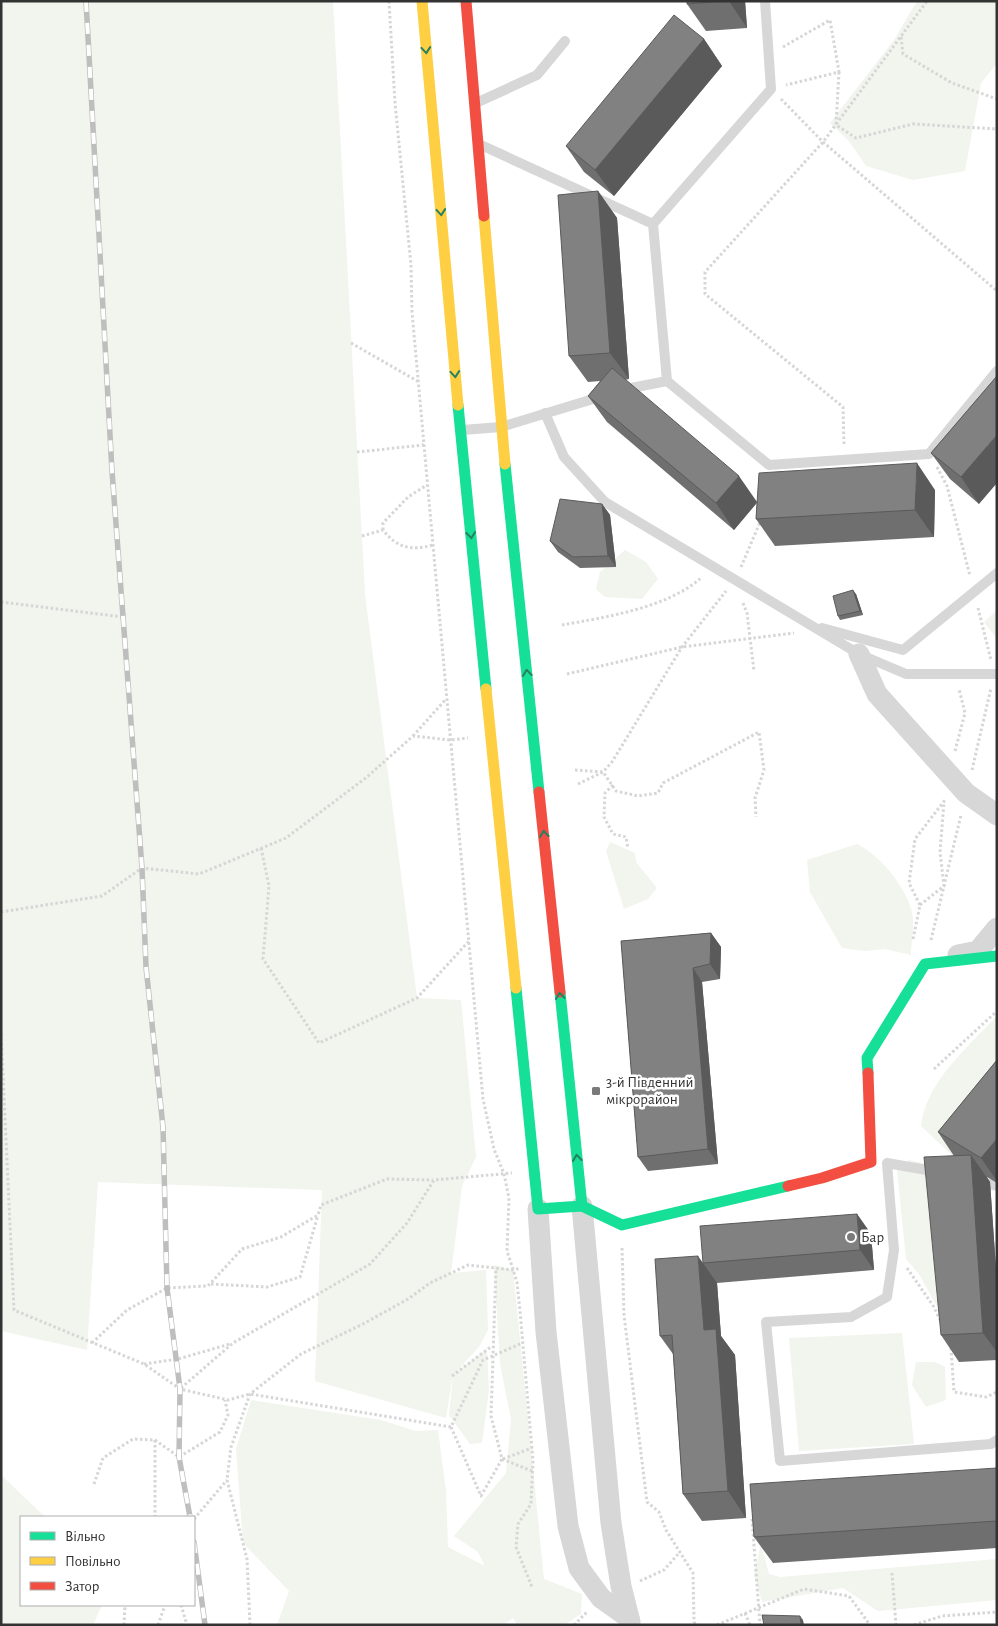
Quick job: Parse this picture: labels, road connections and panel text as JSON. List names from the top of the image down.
{
  "places": {
    "transit": ["3-й Південний мікрорайон"],
    "other": ["Бар"]
  },
  "legend": ["Вільно", "Повільно", "Затор"]
}
